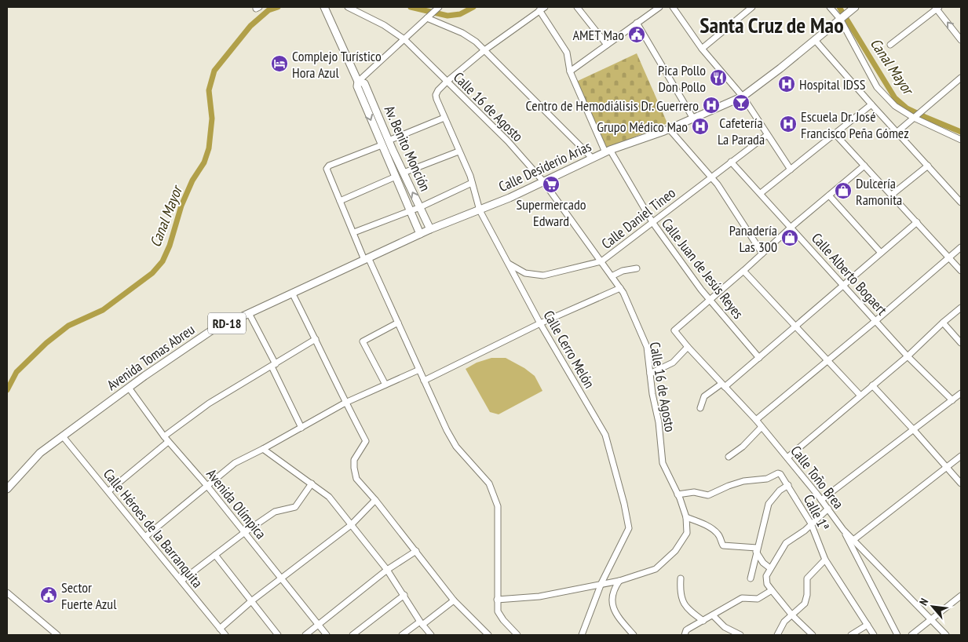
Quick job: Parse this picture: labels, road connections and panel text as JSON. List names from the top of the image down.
{
  "streets": {
    "main road": [
      "Av. Benito Monción",
      "Calle Desiderio Arias",
      "RD-18",
      "Avenida Tomas Abreu"
    ],
    "street": [
      "Calle 16 de Agosto",
      "Calle Daniel Tineo",
      "Calle Juan de Jesús Reyes",
      "Calle Alberto Bogaert",
      "Calle Cerro Melón",
      "Calle Toño Brea",
      "Avenida Olímpica",
      "Calle 1ª",
      "Calle Héroes de la Barranquita"
    ]
  },
  "crossings": [
    ["Calle 16 de Agosto", "Calle Desiderio Arias"],
    ["Calle 16 de Agosto", "Calle Daniel Tineo"],
    ["Calle 16 de Agosto", "Calle Cerro Melón"],
    ["Calle 16 de Agosto", "Calle 1ª"],
    ["Av. Benito Monción", "Avenida Tomas Abreu"],
    ["Calle Desiderio Arias", "Calle Juan de Jesús Reyes"],
    ["Calle Desiderio Arias", "Calle Cerro Melón"],
    ["Calle Desiderio Arias", "Avenida Tomas Abreu"],
    ["Calle Daniel Tineo", "Calle Juan de Jesús Reyes"],
    ["Calle Daniel Tineo", "Calle Alberto Bogaert"],
    ["Calle Daniel Tineo", "Calle Cerro Melón"],
    ["Calle Juan de Jesús Reyes", "Calle Toño Brea"],
    ["Calle Cerro Melón", "Avenida Tomas Abreu"],
    ["Avenida Tomas Abreu", "Avenida Olímpica"],
    ["Avenida Tomas Abreu", "Calle Héroes de la Barranquita"]
  ],
  "districts": ["Santa Cruz de Mao"],
  "water": ["Canal Mayor"],
  "places": {
    "public building": ["AMET Mao", "Sector Fuerte Azul"],
    "hotel": ["Complejo Turístico Hora Azul"],
    "restaurant": ["Pica Pollo Don Pollo"],
    "hospital": [
      "Hospital IDSS",
      "Centro de Hemodiálisis Dr. Guerrero",
      "Escuela Dr. José Francisco Peña Gómez",
      "Grupo Médico Mao"
    ],
    "bar": ["Cafetería La Parada"],
    "supermarket": ["Supermercado Edward"],
    "shop": ["Dulcería Ramonita", "Panadería Las 300"]
  },
  "north": "top left"
}
